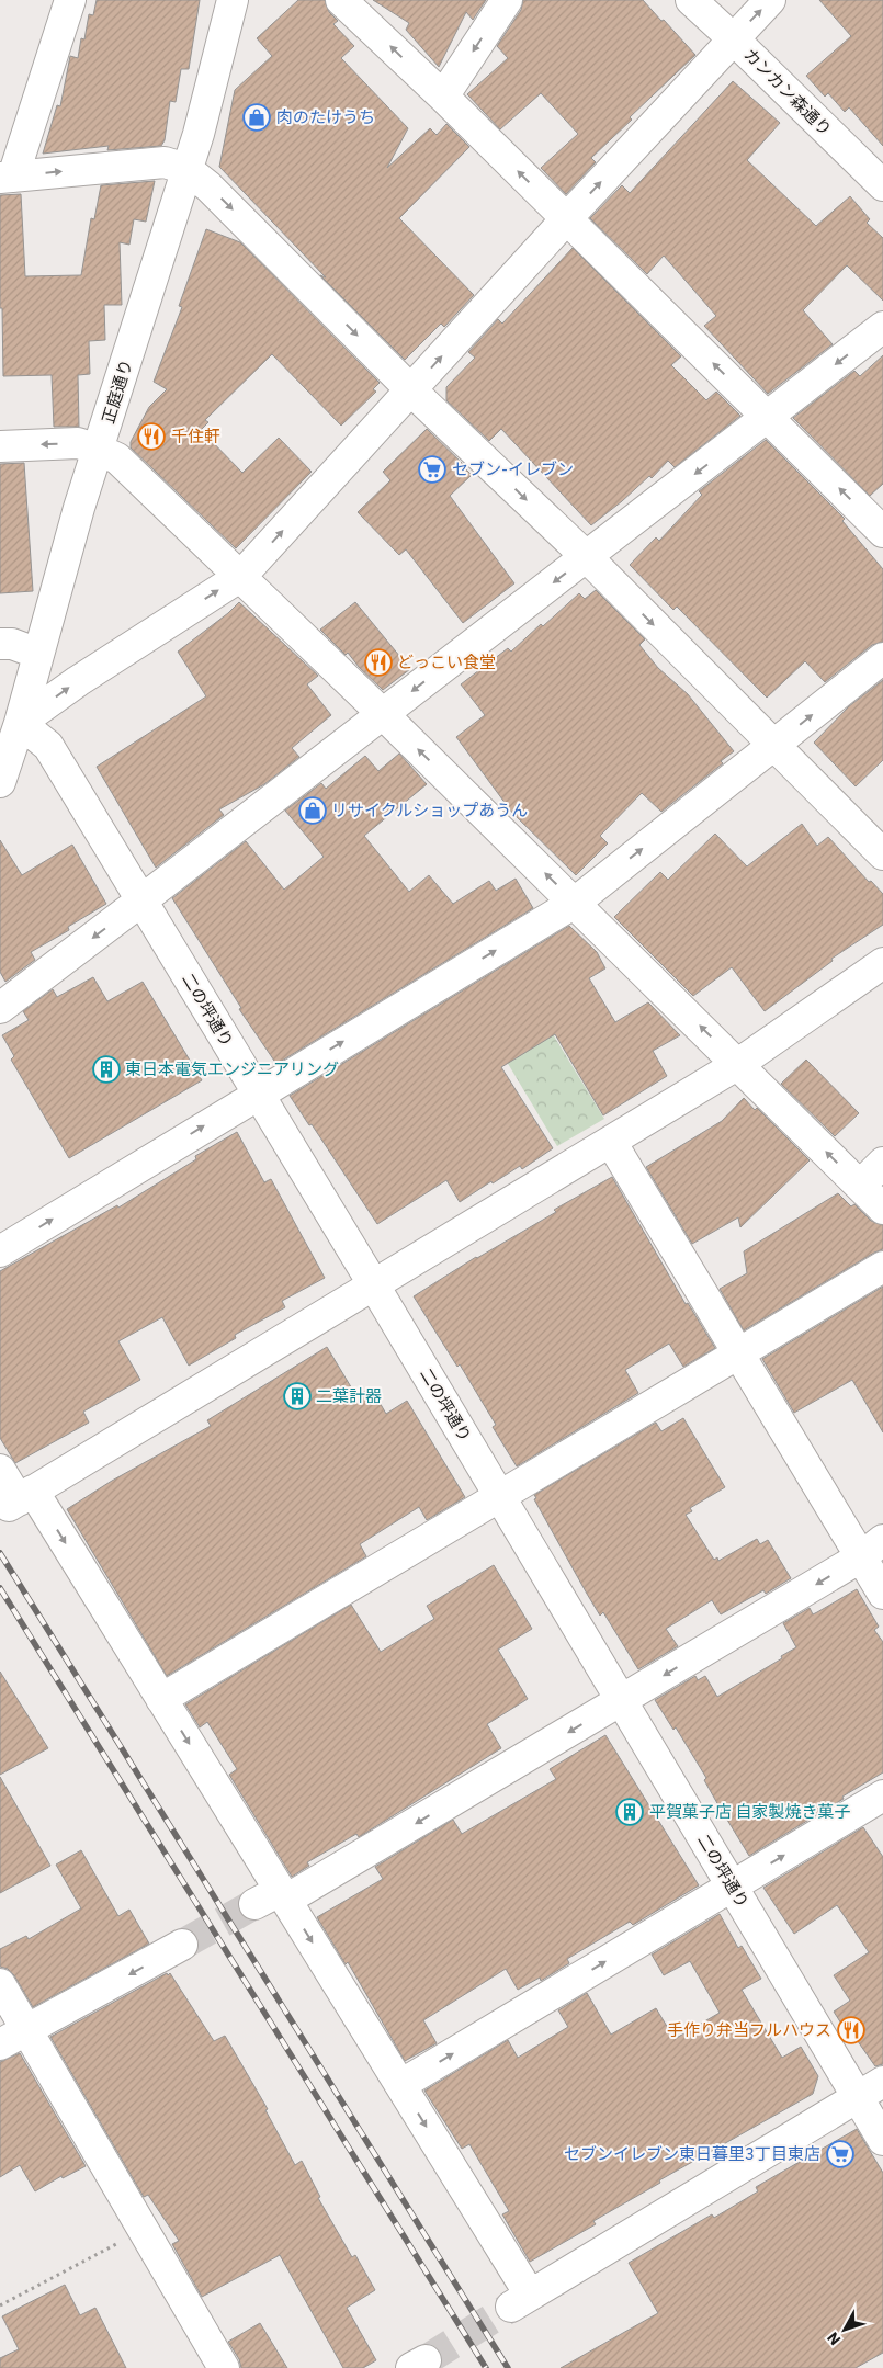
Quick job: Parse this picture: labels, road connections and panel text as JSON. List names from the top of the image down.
{
  "streets": {
    "street": ["カンカン森通り", "正庭通り", "二の坪通り"]
  },
  "crossings": [
    ["正庭通り", "二の坪通り"]
  ],
  "places": {
    "shop": ["肉のたけうち", "リサイクルショップあうん"],
    "restaurant": ["千住軒", "どっこい食堂", "手作り弁当フルハウス"],
    "supermarket": ["セブン-イレブン", "セブンイレブン東日暮里3丁目東店"],
    "building": ["東日本電気エンジニアリング", "二葉計器", "平賀菓子店 自家製焼き菓子"]
  },
  "north": "bottom left"
}
